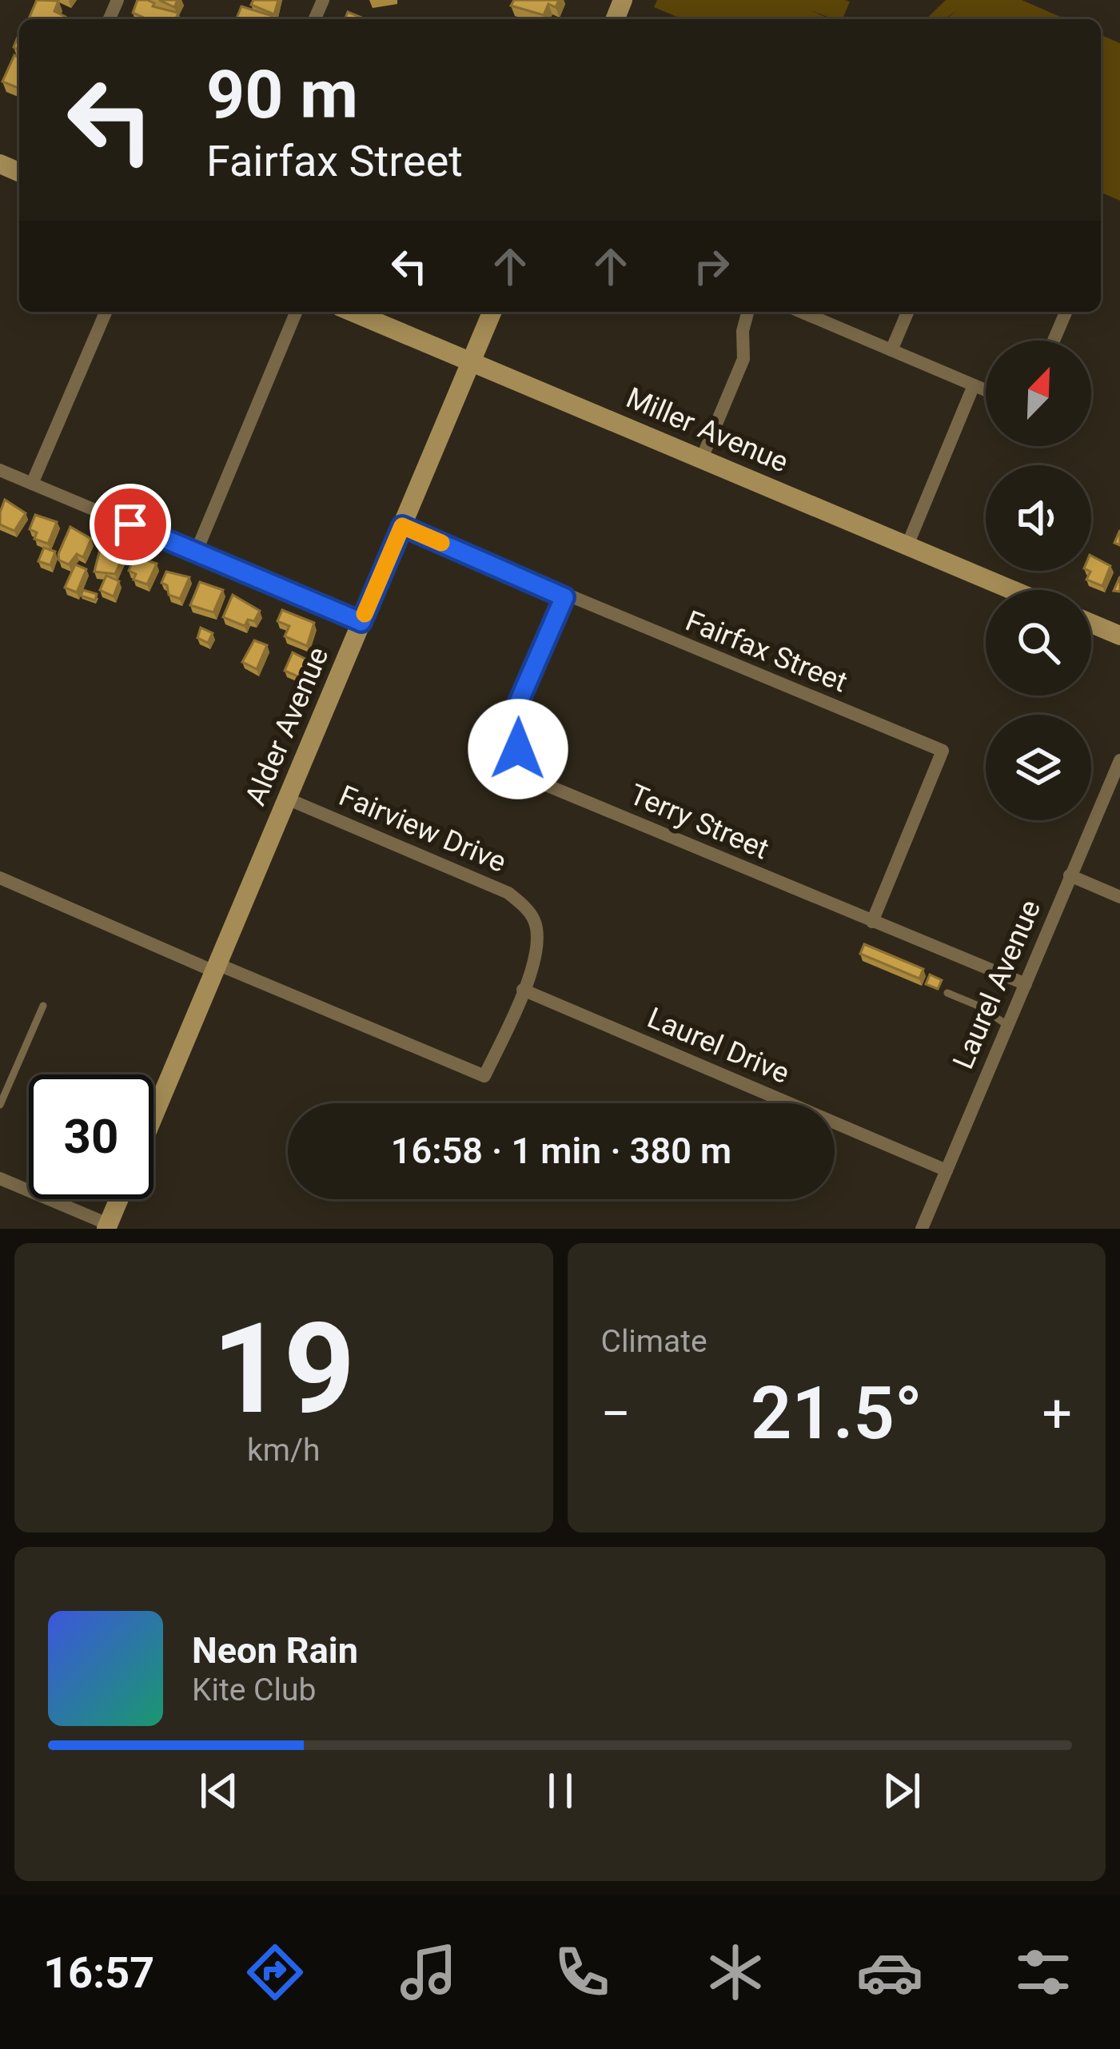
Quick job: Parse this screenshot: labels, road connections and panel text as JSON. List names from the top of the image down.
{
  "streets": {
    "main road": ["Miller Avenue", "Alder Avenue"],
    "street": [
      "Fairfax Street",
      "Terry Street",
      "Fairview Drive",
      "Laurel Avenue",
      "Laurel Drive"
    ]
  },
  "crossings": [
    ["Miller Avenue", "Alder Avenue"],
    ["Fairfax Street", "Alder Avenue"],
    ["Fairfax Street", "Terry Street"],
    ["Alder Avenue", "Fairview Drive"],
    ["Terry Street", "Laurel Avenue"],
    ["Fairview Drive", "Laurel Drive"],
    ["Laurel Avenue", "Laurel Drive"]
  ],
  "north": "top right",
  "page": {
    "turn": ["90 m", "Fairfax Street"],
    "limit": "30",
    "trip": "16:58 · 1 min · 380 m",
    "tile": [
      ["19", "km/h"],
      "Climate"
    ],
    "heat": ["−", "21.5°", "+"],
    "song": ["Neon Rain", "Kite Club"],
    "tabs": "16:57"
  }
}
